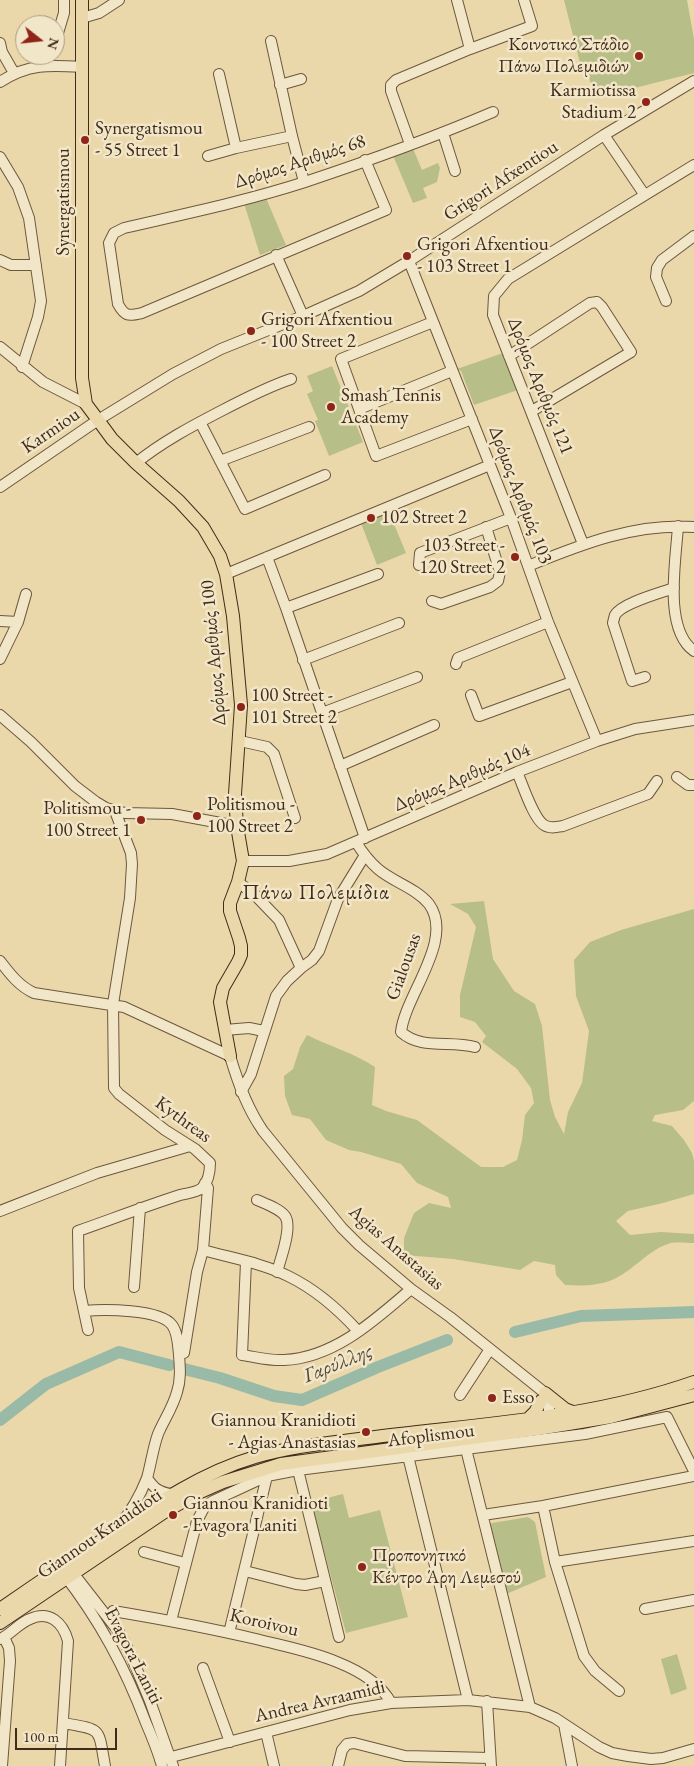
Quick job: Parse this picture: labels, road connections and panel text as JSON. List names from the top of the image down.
{
  "streets": {
    "main road": [
      "Synergatismou",
      "Δρόμος Αριθμός 100",
      "Agias Anastasias",
      "Giannou Kranidioti"
    ],
    "street": [
      "Δρόμος Αριθμός 68",
      "Grigori Afxentiou",
      "Δρόμος Αριθμός 121",
      "Karmiou",
      "Δρόμος Αριθμός 103",
      "Δρόμος Αριθμός 104",
      "Gialousas",
      "Kythreas",
      "Afoplismou",
      "Koroivou",
      "Evagora Laniti",
      "Andrea Avraamidi"
    ]
  },
  "crossings": [
    ["Grigori Afxentiou", "Karmiou"],
    ["Grigori Afxentiou", "Δρόμος Αριθμός 103"],
    ["Grigori Afxentiou", "Δρόμος Αριθμός 100"],
    ["Synergatismou", "Δρόμος Αριθμός 100"],
    ["Karmiou", "Δρόμος Αριθμός 100"],
    ["Δρόμος Αριθμός 103", "Δρόμος Αριθμός 104"],
    ["Δρόμος Αριθμός 100", "Δρόμος Αριθμός 104"],
    ["Δρόμος Αριθμός 100", "Agias Anastasias"],
    ["Δρόμος Αριθμός 104", "Gialousas"],
    ["Δρόμος Αριθμός 104", "Agias Anastasias"],
    ["Afoplismou", "Koroivou"],
    ["Giannou Kranidioti", "Evagora Laniti"],
    ["Koroivou", "Andrea Avraamidi"],
    ["Evagora Laniti", "Andrea Avraamidi"]
  ],
  "districts": ["Πάνω Πολεμίδια"],
  "water": ["Γαρύλλης"],
  "places": [
    "Κοινοτικό Στάδιο Πάνω Πολεμιδιών",
    "Karmiotissa Stadium 2",
    "Synergatismou - 55 Street 1",
    "Grigori Afxentiou - 103 Street 1",
    "Grigori Afxentiou - 100 Street 2",
    "Smash Tennis Academy",
    "102 Street 2",
    "103 Street - 120 Street 2",
    "100 Street - 101 Street 2",
    "Politismou - 100 Street 2",
    "Politismou - 100 Street 1",
    "Esso",
    "Giannou Kranidioti - Agias Anastasias",
    "Giannou Kranidioti - Evagora Laniti",
    "Προπονητικό Κέντρο Άρη Λεμεσού"
  ],
  "scale_bar": "100 m",
  "north": "right"
}
